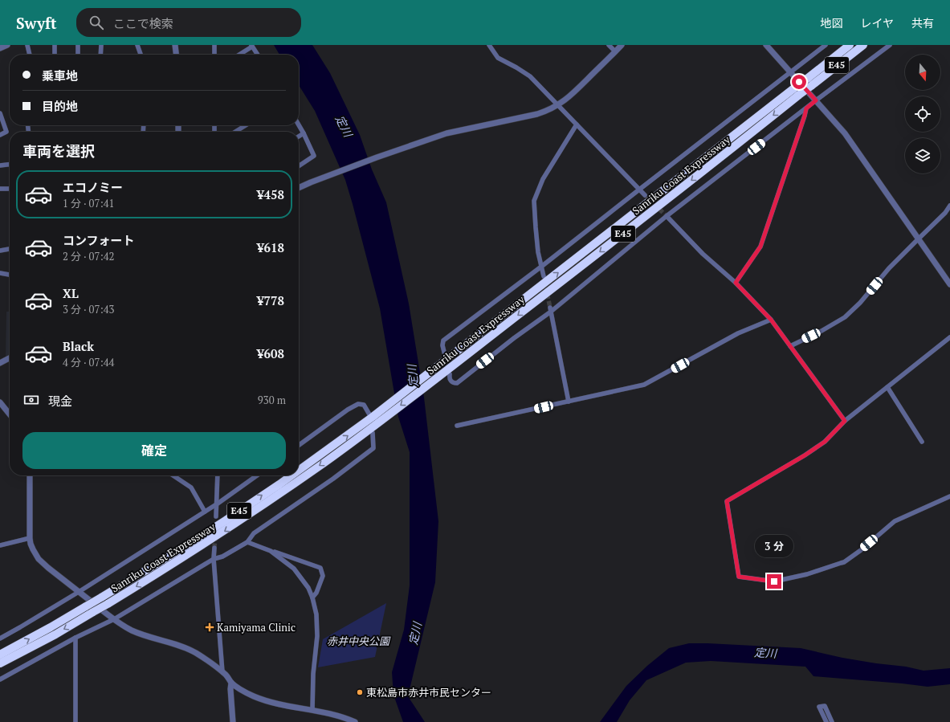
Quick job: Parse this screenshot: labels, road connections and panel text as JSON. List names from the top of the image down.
{
  "streets": {
    "highway": ["E45", "Sanriku Coast Expressway"]
  },
  "water": ["定川"],
  "parks": ["赤井中央公園"],
  "places": {
    "health": ["Kamiyama Clinic"],
    "other": ["東松島市赤井市民センター"]
  },
  "north": "bottom",
  "page": {
    "header": "Swyft",
    "search": "ここで検索",
    "nav": ["地図", "レイヤ", "共有"],
    "banner": ["乗車地", "目的地"],
    "heading": "車両を選択",
    "list": [
      {
        "name": "エコノミー",
        "note": "1 分 · 07:41",
        "value": "¥458"
      },
      {
        "name": "コンフォート",
        "note": "2 分 · 07:42",
        "value": "¥618"
      },
      {
        "name": "XL",
        "note": "3 分 · 07:43",
        "value": "¥778"
      },
      {
        "name": "Black",
        "note": "4 分 · 07:44",
        "value": "¥608"
      }
    ],
    "pay": ["現金", "930 m"],
    "buttons": "確定",
    "bubble": "3 分"
  }
}
